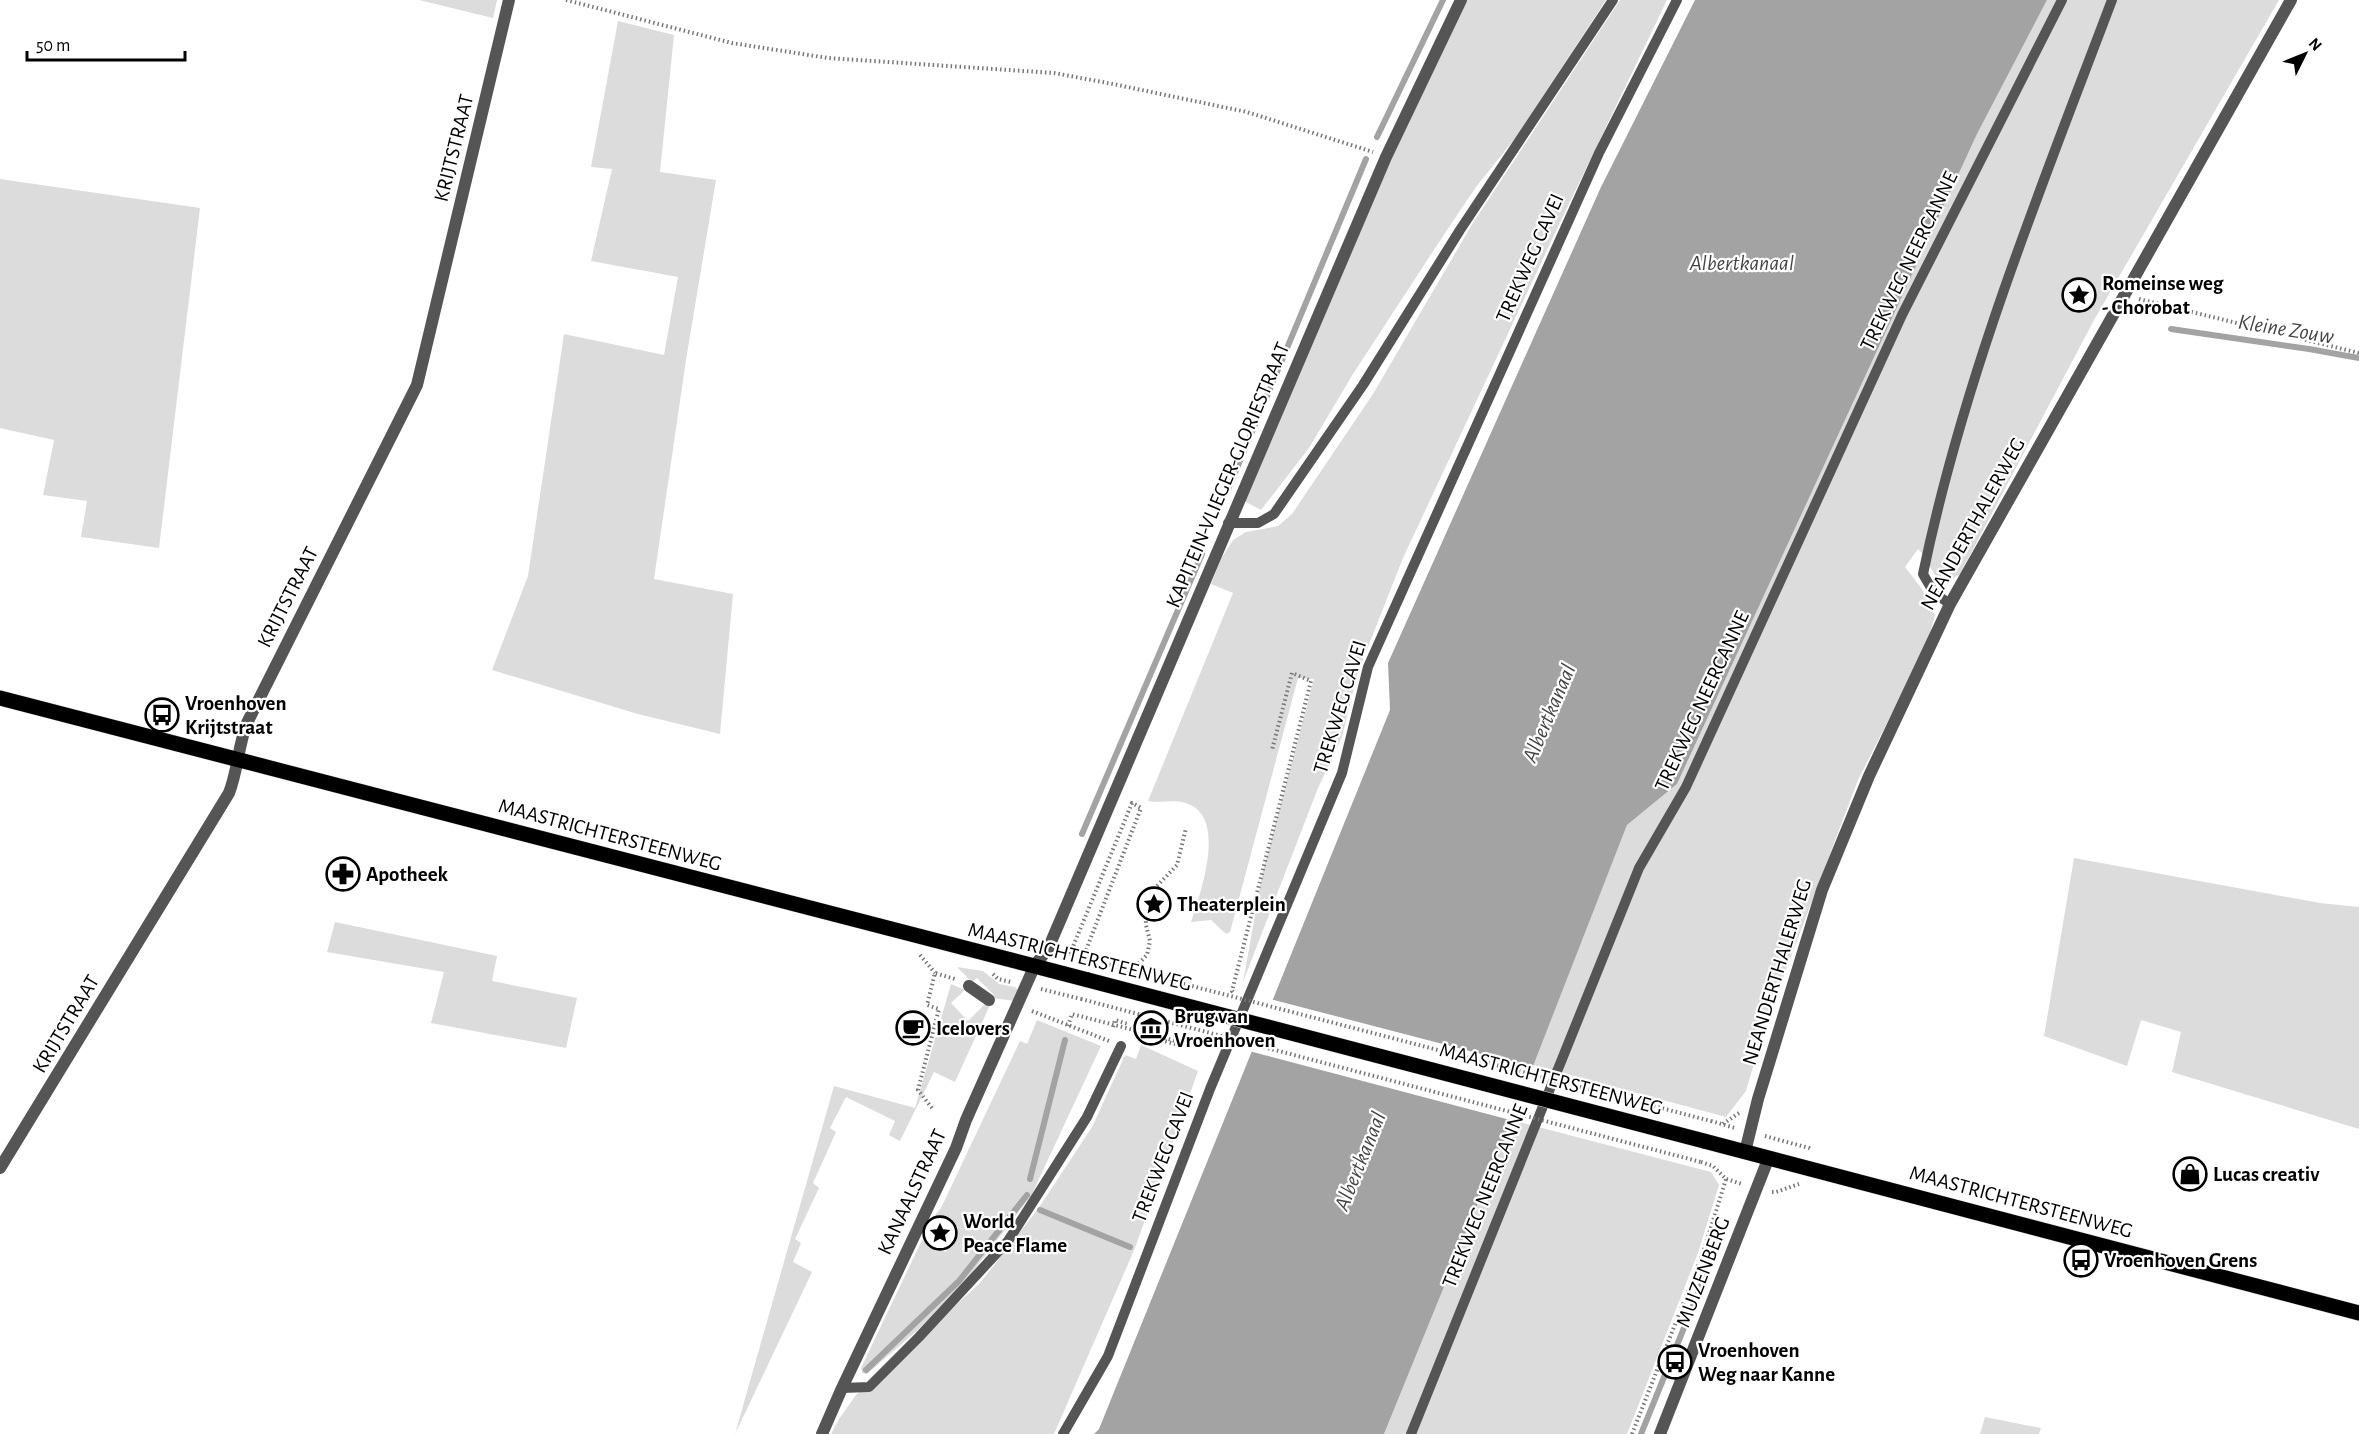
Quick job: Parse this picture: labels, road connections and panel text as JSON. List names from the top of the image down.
{
  "streets": {
    "main road": ["MAASTRICHTERSTEENWEG"],
    "street": [
      "KRIJTSTRAAT",
      "KAPITEIN-VLIEGER-GLORIESTRAAT",
      "NEANDERTHALERWEG",
      "KANAALSTRAAT",
      "MUIZENBERG"
    ],
    "lane": ["TREKWEG CAVEI", "TREKWEG NEERCANNE"]
  },
  "crossings": [
    ["KRIJTSTRAAT", "MAASTRICHTERSTEENWEG"],
    ["KAPITEIN-VLIEGER-GLORIESTRAAT", "MAASTRICHTERSTEENWEG"],
    ["KAPITEIN-VLIEGER-GLORIESTRAAT", "KANAALSTRAAT"],
    ["NEANDERTHALERWEG", "MAASTRICHTERSTEENWEG"],
    ["MAASTRICHTERSTEENWEG", "KANAALSTRAAT"],
    ["MAASTRICHTERSTEENWEG", "MUIZENBERG"]
  ],
  "water": ["Albertkanaal", "Kleine Zouw"],
  "places": {
    "place": ["Romeinse weg - Chorobat", "Theaterplein", "World Peace Flame"],
    "bus stop": ["Vroenhoven Krijtstraat", "Vroenhoven Grens", "Vroenhoven Weg naar Kanne"],
    "pharmacy": ["Apotheek"],
    "cafe": ["Icelovers"],
    "museum": ["Brug van Vroenhoven"],
    "shop": ["Lucas creativ"]
  },
  "scale_bar": "50 m",
  "north": "top right"
}
